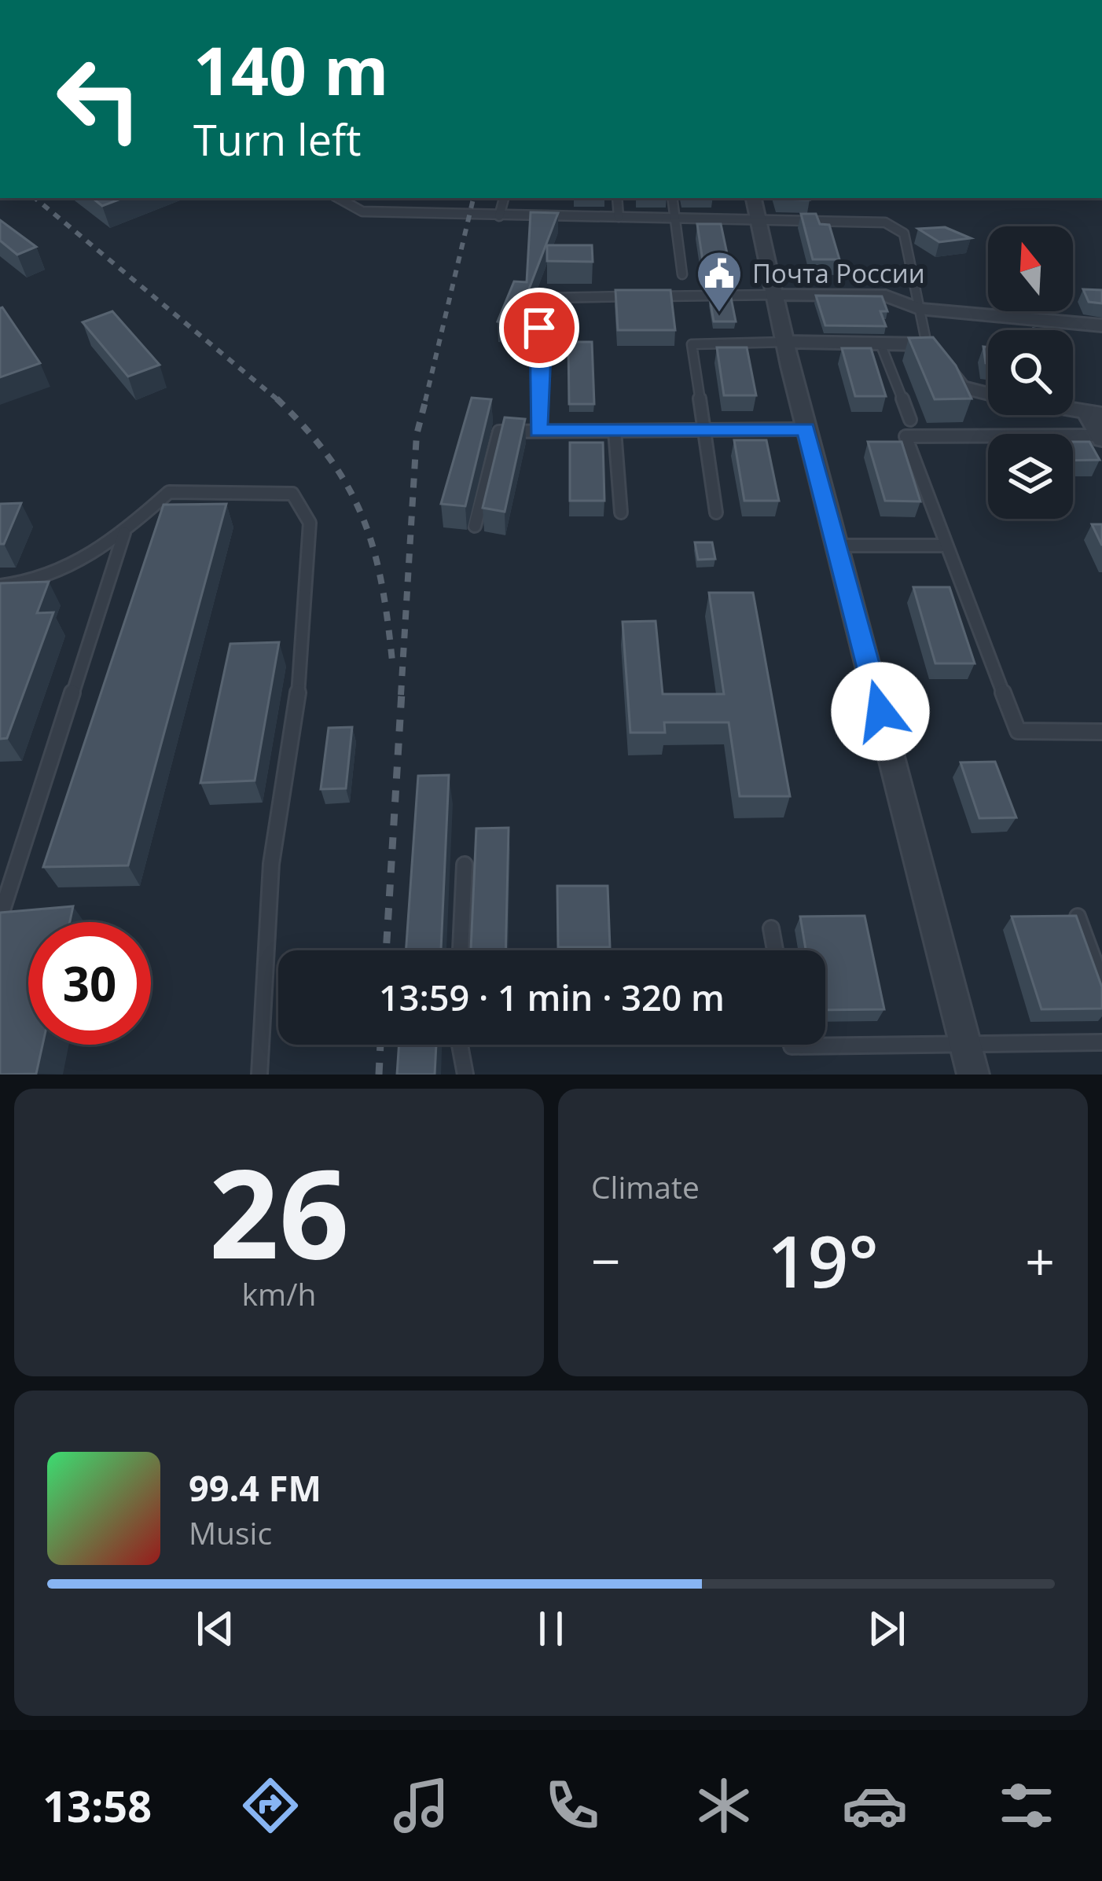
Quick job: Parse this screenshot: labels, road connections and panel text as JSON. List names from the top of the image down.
{
  "places": {
    "public building": ["Почта России"]
  },
  "north": "top",
  "page": {
    "turn": ["140 m", "Turn left"],
    "limit": "30",
    "trip": "13:59 · 1 min · 320 m",
    "tile": [
      ["26", "km/h"],
      "Climate"
    ],
    "heat": ["−", "19°", "+"],
    "song": ["99.4 FM", "Music"],
    "tabs": "13:58"
  }
}
